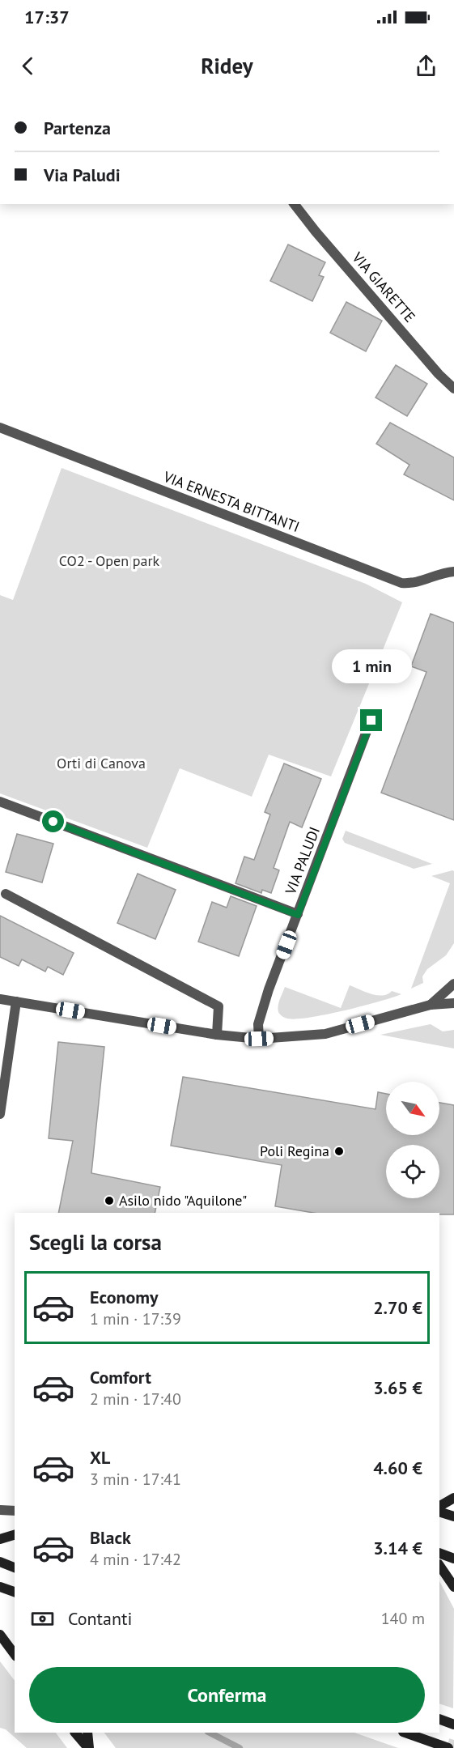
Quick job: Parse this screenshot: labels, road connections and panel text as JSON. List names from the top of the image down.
{
  "streets": {
    "street": ["VIA GIARETTE", "VIA ERNESTA BITTANTI", "VIA PALUDI"]
  },
  "parks": ["CO2 - Open park", "Orti di Canova"],
  "places": ["Poli Regina", "Asilo nido \"Aquilone\""],
  "north": "bottom right",
  "page": {
    "status": "17:37",
    "header": "Ridey",
    "banner": ["Partenza", "Via Paludi"],
    "bubble": "1 min",
    "heading": "Scegli la corsa",
    "list": [
      {
        "name": "Economy",
        "note": "1 min · 17:39",
        "value": "2.70 €"
      },
      {
        "name": "Comfort",
        "note": "2 min · 17:40",
        "value": "3.65 €"
      },
      {
        "name": "XL",
        "note": "3 min · 17:41",
        "value": "4.60 €"
      },
      {
        "name": "Black",
        "note": "4 min · 17:42",
        "value": "3.14 €"
      }
    ],
    "pay": ["Contanti", "140 m"],
    "buttons": "Conferma"
  }
}
